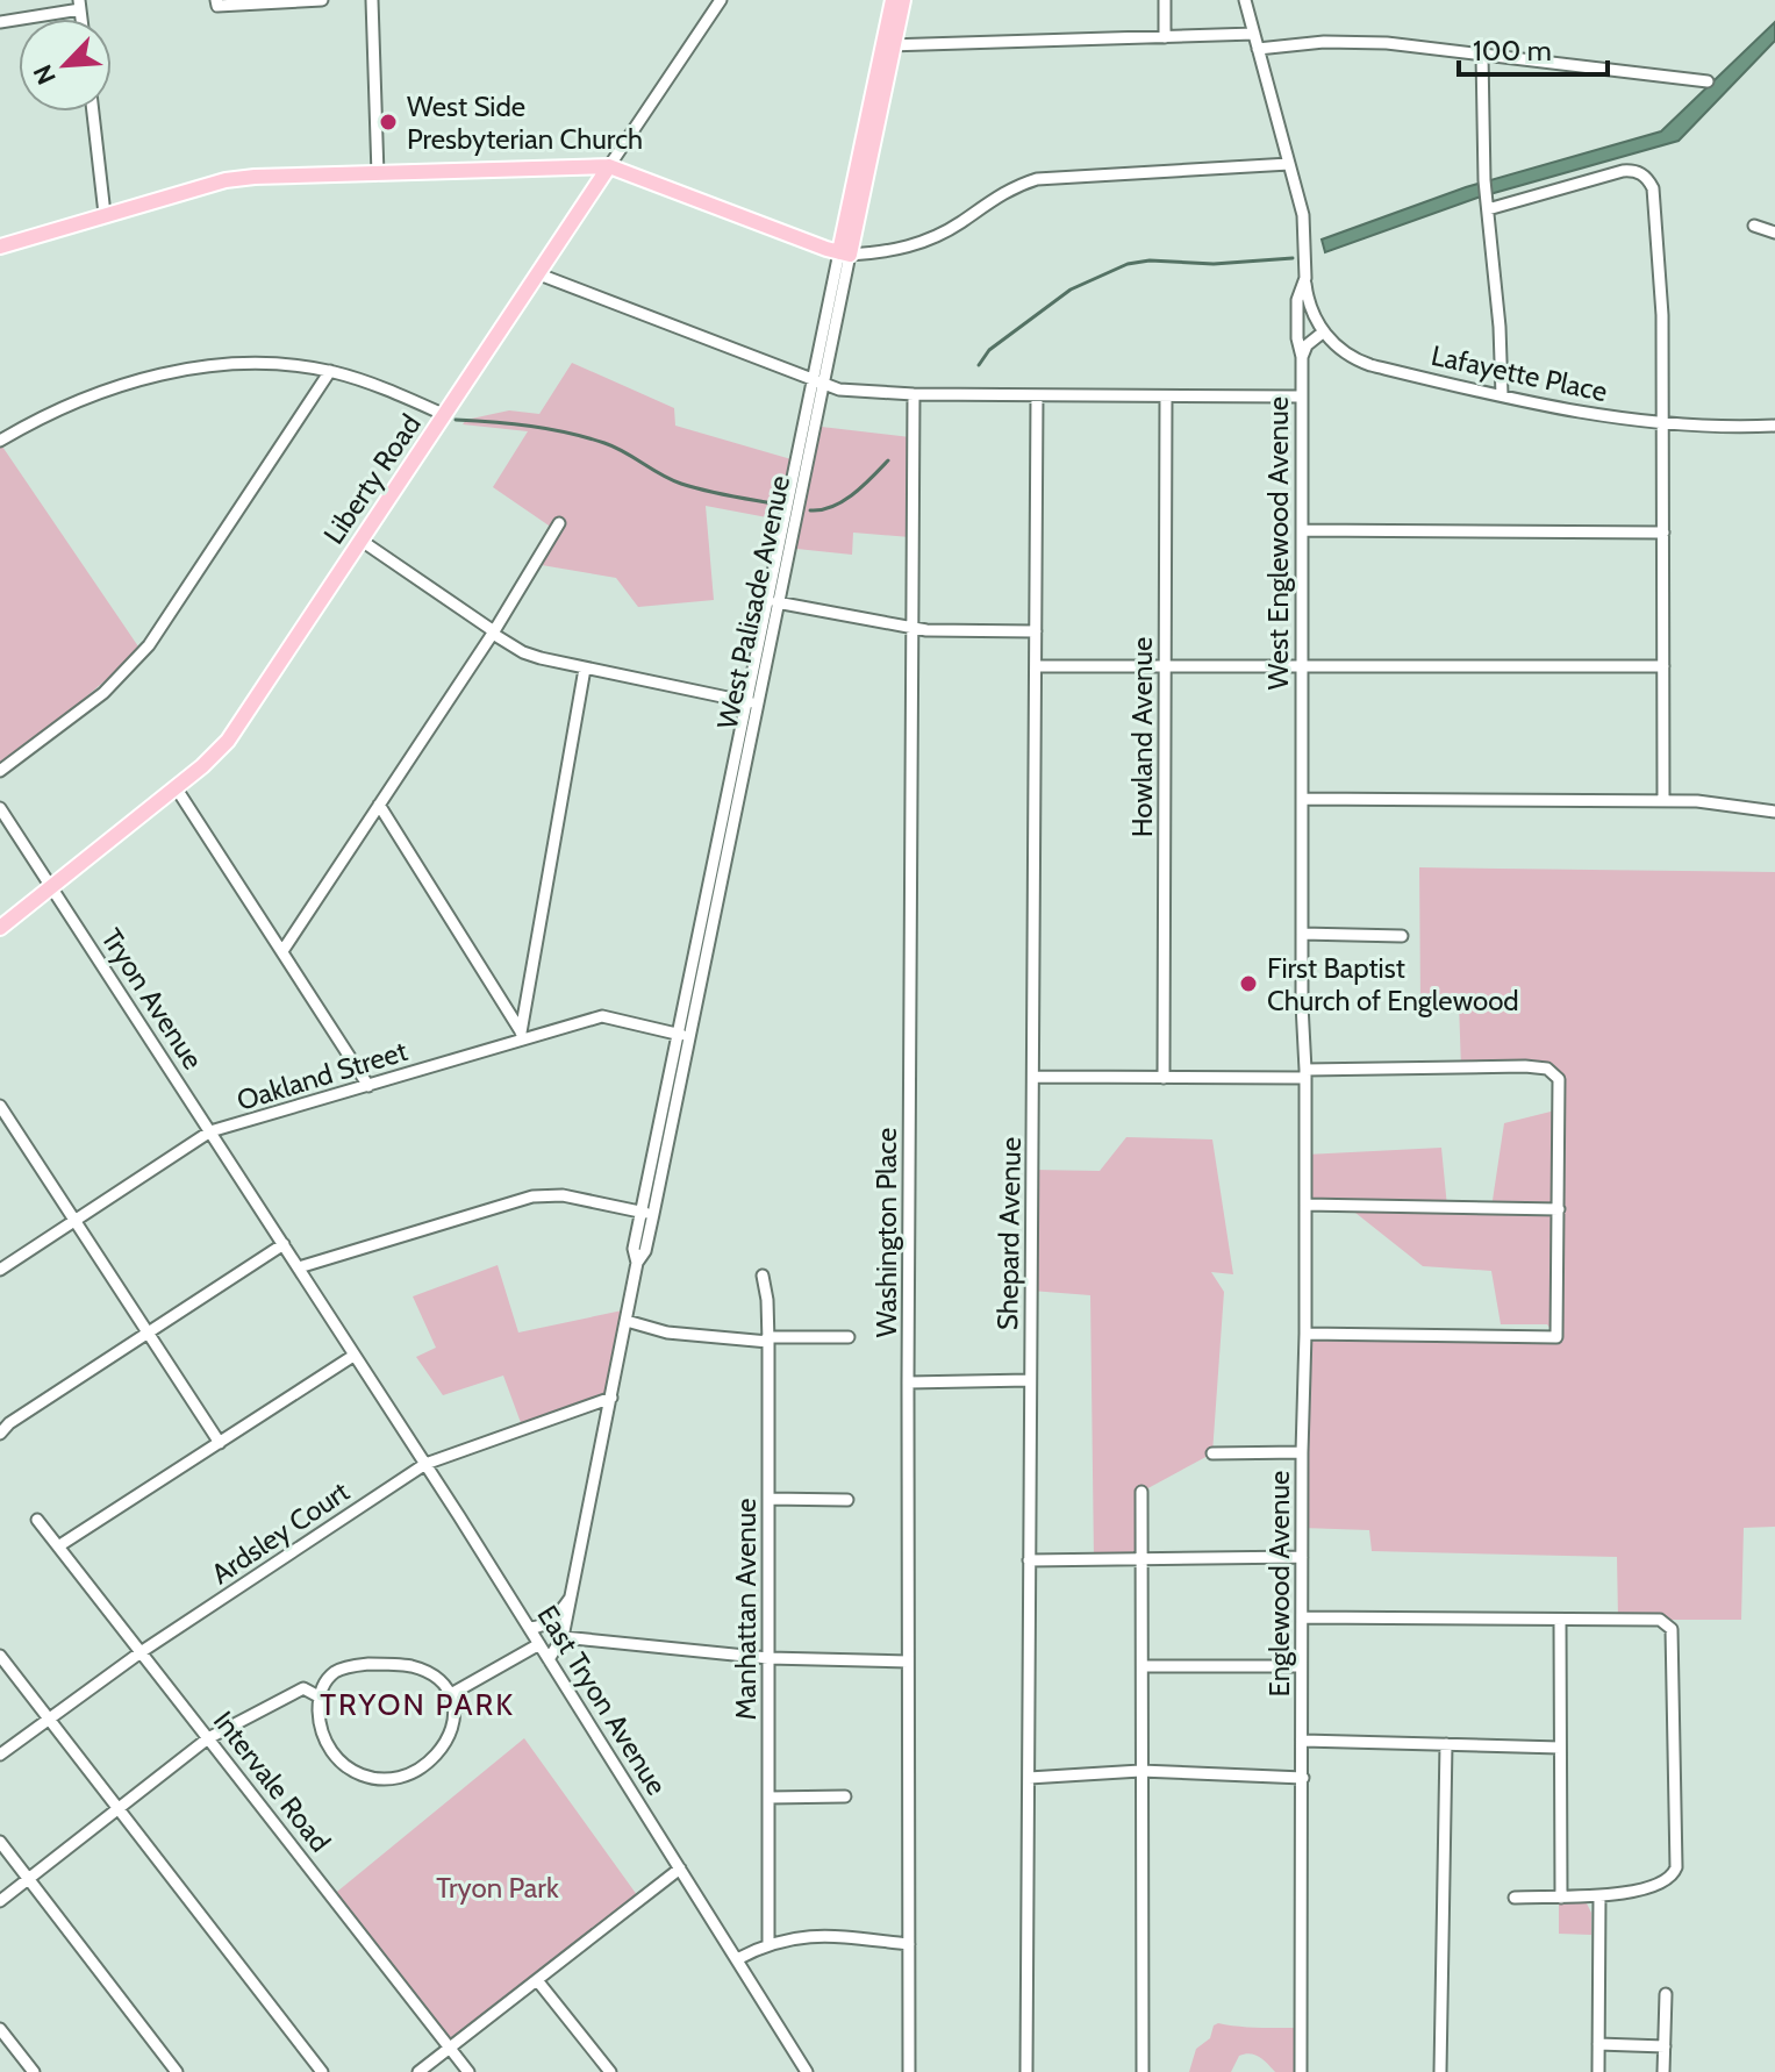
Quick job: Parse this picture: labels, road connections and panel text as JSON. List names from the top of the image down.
{
  "streets": {
    "main road": ["Liberty Road", "West Palisade Avenue"],
    "street": [
      "Lafayette Place",
      "West Englewood Avenue",
      "Howland Avenue",
      "Tryon Avenue",
      "Oakland Street",
      "Washington Place",
      "Shepard Avenue",
      "Ardsley Court",
      "Englewood Avenue",
      "Manhattan Avenue",
      "East Tryon Avenue",
      "Intervale Road"
    ]
  },
  "crossings": [
    ["Liberty Road", "Tryon Avenue"],
    ["West Englewood Avenue", "Englewood Avenue"],
    ["West Palisade Avenue", "Oakland Street"],
    ["West Palisade Avenue", "Ardsley Court"],
    ["West Palisade Avenue", "East Tryon Avenue"],
    ["Tryon Avenue", "Oakland Street"],
    ["Tryon Avenue", "East Tryon Avenue"],
    ["Ardsley Court", "East Tryon Avenue"],
    ["Ardsley Court", "Intervale Road"]
  ],
  "districts": ["TRYON PARK"],
  "parks": ["Tryon Park"],
  "places": ["West Side Presbyterian Church", "First Baptist Church of Englewood"],
  "scale_bar": "100 m",
  "north": "bottom left"
}
